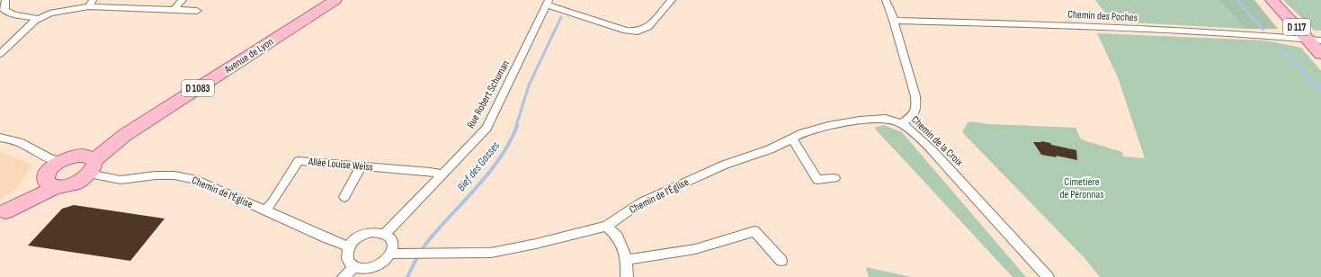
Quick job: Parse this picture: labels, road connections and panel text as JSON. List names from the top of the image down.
{
  "streets": {
    "main road": ["D 117", "Avenue de Lyon", "D 1083"],
    "street": [
      "Chemin des Poches",
      "Rue Robert Schuman",
      "Chemin de la Croix",
      "Allée Louise Weiss",
      "Chemin de l'Église"
    ]
  },
  "crossings": [
    ["Chemin des Poches", "D 117"],
    ["Chemin des Poches", "Chemin de la Croix"],
    ["Avenue de Lyon", "Chemin de l'Église"],
    ["Rue Robert Schuman", "Allée Louise Weiss"],
    ["Rue Robert Schuman", "Chemin de l'Église"],
    ["Chemin de la Croix", "Chemin de l'Église"],
    ["Allée Louise Weiss", "Chemin de l'Église"]
  ],
  "water": ["Bief des Gasses"],
  "parks": ["Cimetière de Péronnas"]
}
